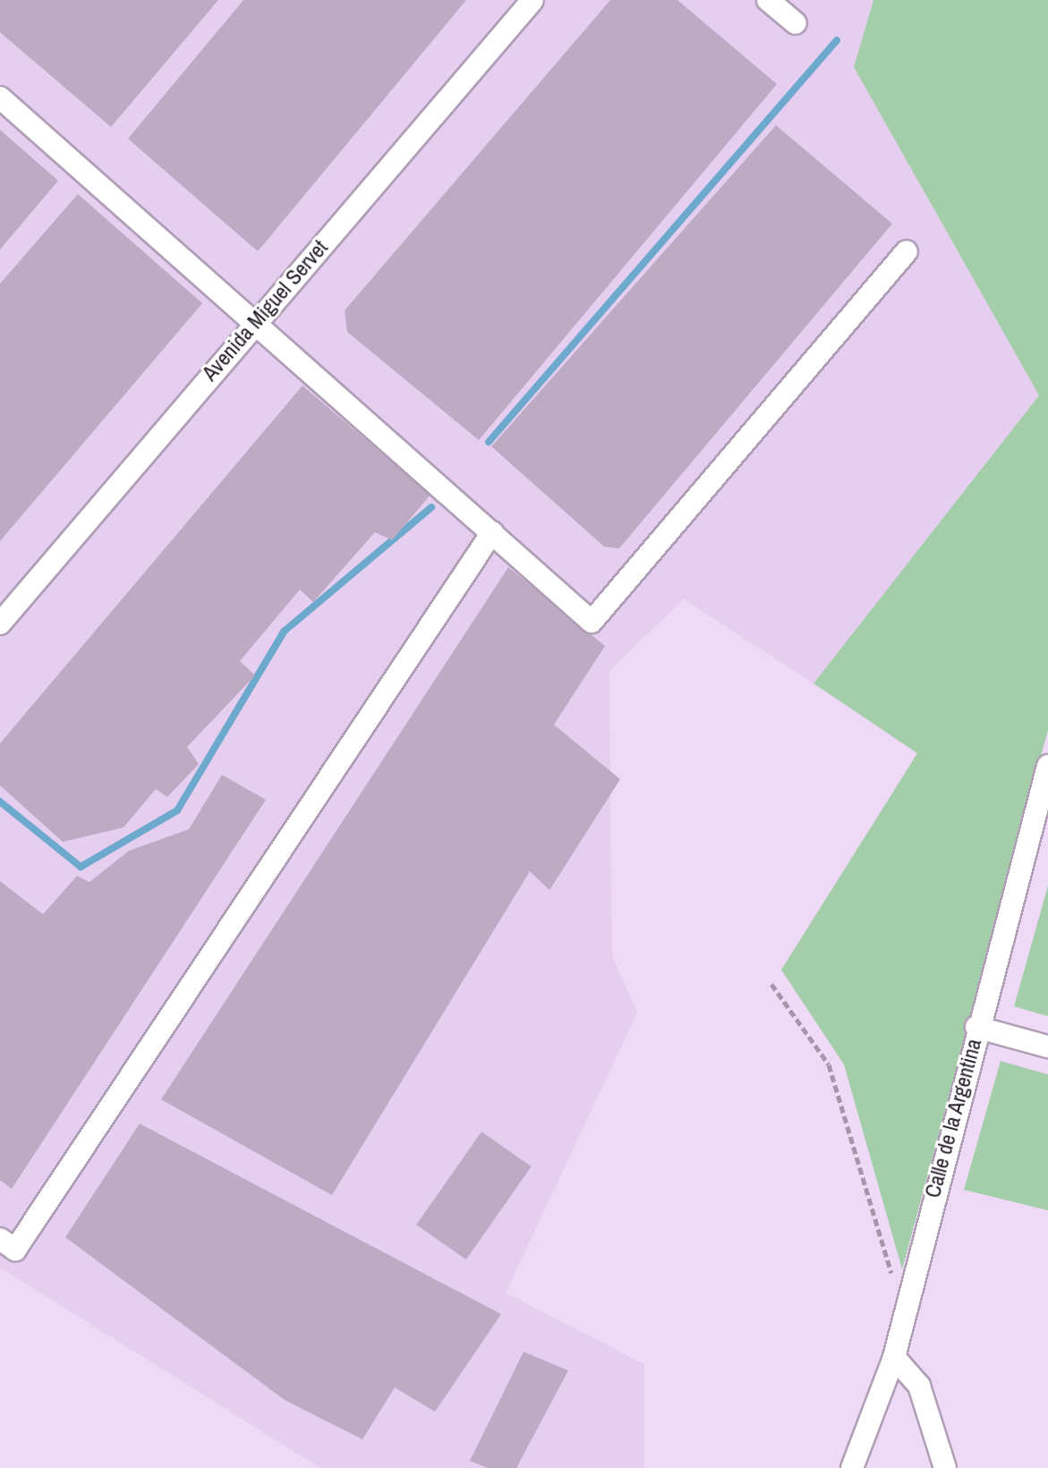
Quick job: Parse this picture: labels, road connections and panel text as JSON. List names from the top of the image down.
{
  "streets": {
    "street": ["Avenida Miguel Servet", "Calle de la Argentina"]
  }
}
